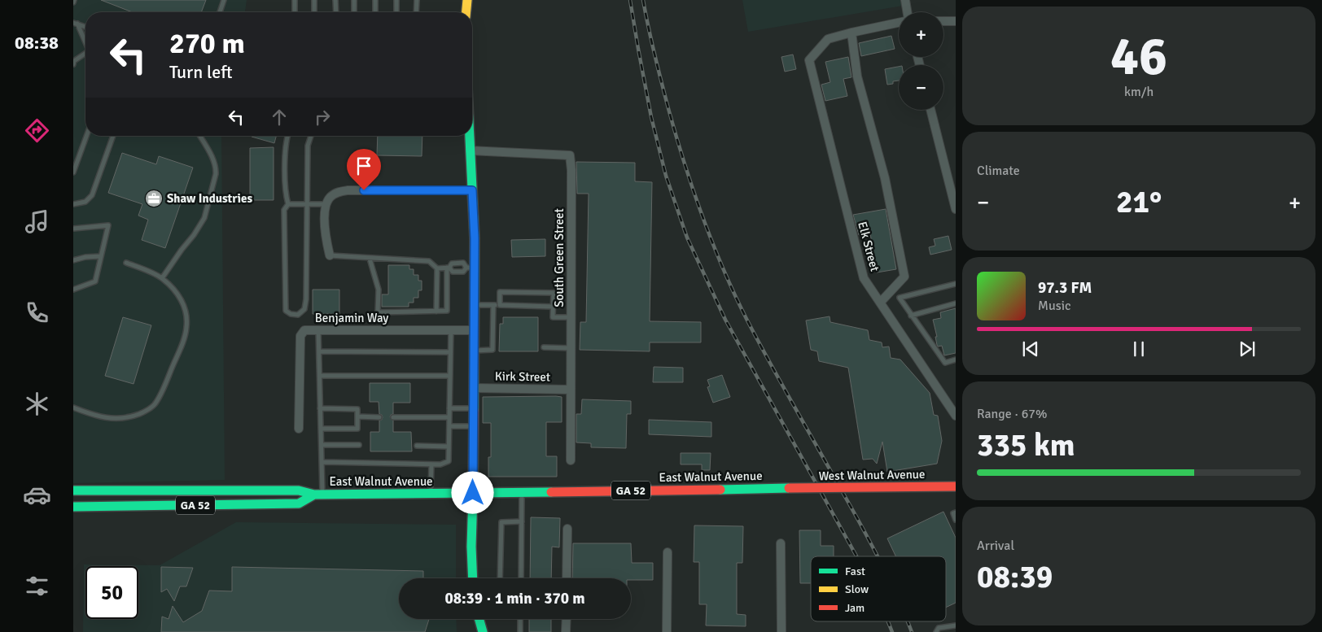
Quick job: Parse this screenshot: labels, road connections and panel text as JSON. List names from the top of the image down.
{
  "streets": {
    "main road": ["West Walnut Avenue", "East Walnut Avenue", "GA 52"],
    "street": [
      "Elk Street",
      "South Green Street",
      "Benjamin Way",
      "Kirk Street"
    ]
  },
  "crossings": [
    ["South Green Street", "Kirk Street"],
    ["West Walnut Avenue", "East Walnut Avenue"]
  ],
  "places": {
    "office": ["Shaw Industries"]
  },
  "legend": ["Fast", "Slow", "Jam"],
  "page": {
    "tabs": "08:38",
    "tile": [
      ["46", "km/h"],
      "Climate",
      ["Range · 67%", "335 km"],
      ["Arrival", "08:39"]
    ],
    "map_buttons": ["+", "−"],
    "turn": ["270 m", "Turn left"],
    "heat": ["−", "21°", "+"],
    "song": ["97.3 FM", "Music"],
    "limit": "50",
    "trip": "08:39 · 1 min · 370 m"
  }
}
